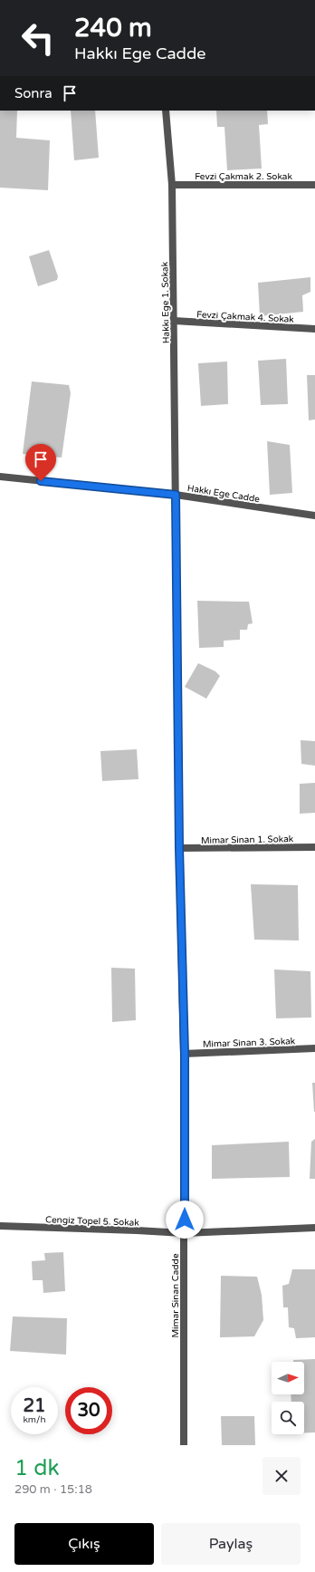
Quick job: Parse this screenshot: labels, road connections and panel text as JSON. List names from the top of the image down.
{
  "streets": {
    "street": [
      "Fevzi Çakmak 2. Sokak",
      "Hakkı Ege 1. Sokak",
      "Fevzi Çakmak 4. Sokak",
      "Hakkı Ege Cadde",
      "Mimar Sinan 1. Sokak",
      "Mimar Sinan 3. Sokak",
      "Cengiz Topel 5. Sokak",
      "Mimar Sinan Cadde"
    ]
  },
  "crossings": [
    ["Fevzi Çakmak 2. Sokak", "Hakkı Ege 1. Sokak"],
    ["Hakkı Ege 1. Sokak", "Fevzi Çakmak 4. Sokak"],
    ["Hakkı Ege 1. Sokak", "Hakkı Ege Cadde"],
    ["Hakkı Ege 1. Sokak", "Mimar Sinan Cadde"],
    ["Hakkı Ege Cadde", "Mimar Sinan Cadde"],
    ["Mimar Sinan 1. Sokak", "Mimar Sinan Cadde"],
    ["Mimar Sinan 3. Sokak", "Mimar Sinan Cadde"],
    ["Cengiz Topel 5. Sokak", "Mimar Sinan Cadde"]
  ],
  "north": "right",
  "page": {
    "turn": ["240 m", "Hakkı Ege Cadde"],
    "then": "Sonra",
    "speed": "21 km/h",
    "limit": "30",
    "heading": ["1 dk", "290 m · 15:18"],
    "buttons": ["Çıkış", "Paylaş"]
  }
}
